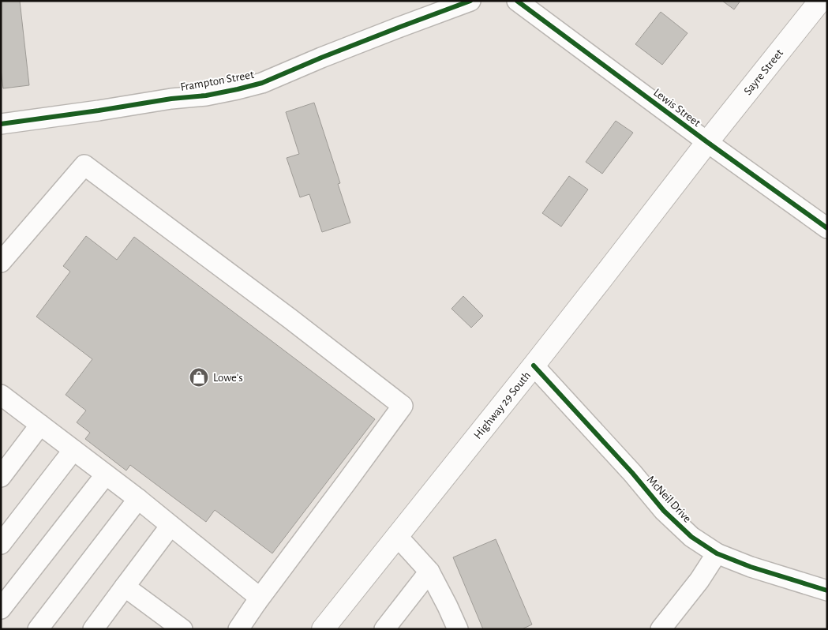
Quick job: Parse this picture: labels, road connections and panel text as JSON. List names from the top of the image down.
{
  "streets": {
    "main road": ["Sayre Street", "Highway 29 South"],
    "street": ["Frampton Street", "Lewis Street", "McNeil Drive"]
  },
  "crossings": [
    ["Sayre Street", "Lewis Street"],
    ["Sayre Street", "Highway 29 South"],
    ["Lewis Street", "Highway 29 South"],
    ["Highway 29 South", "McNeil Drive"]
  ],
  "places": {
    "shop": ["Lowe's"]
  }
}
